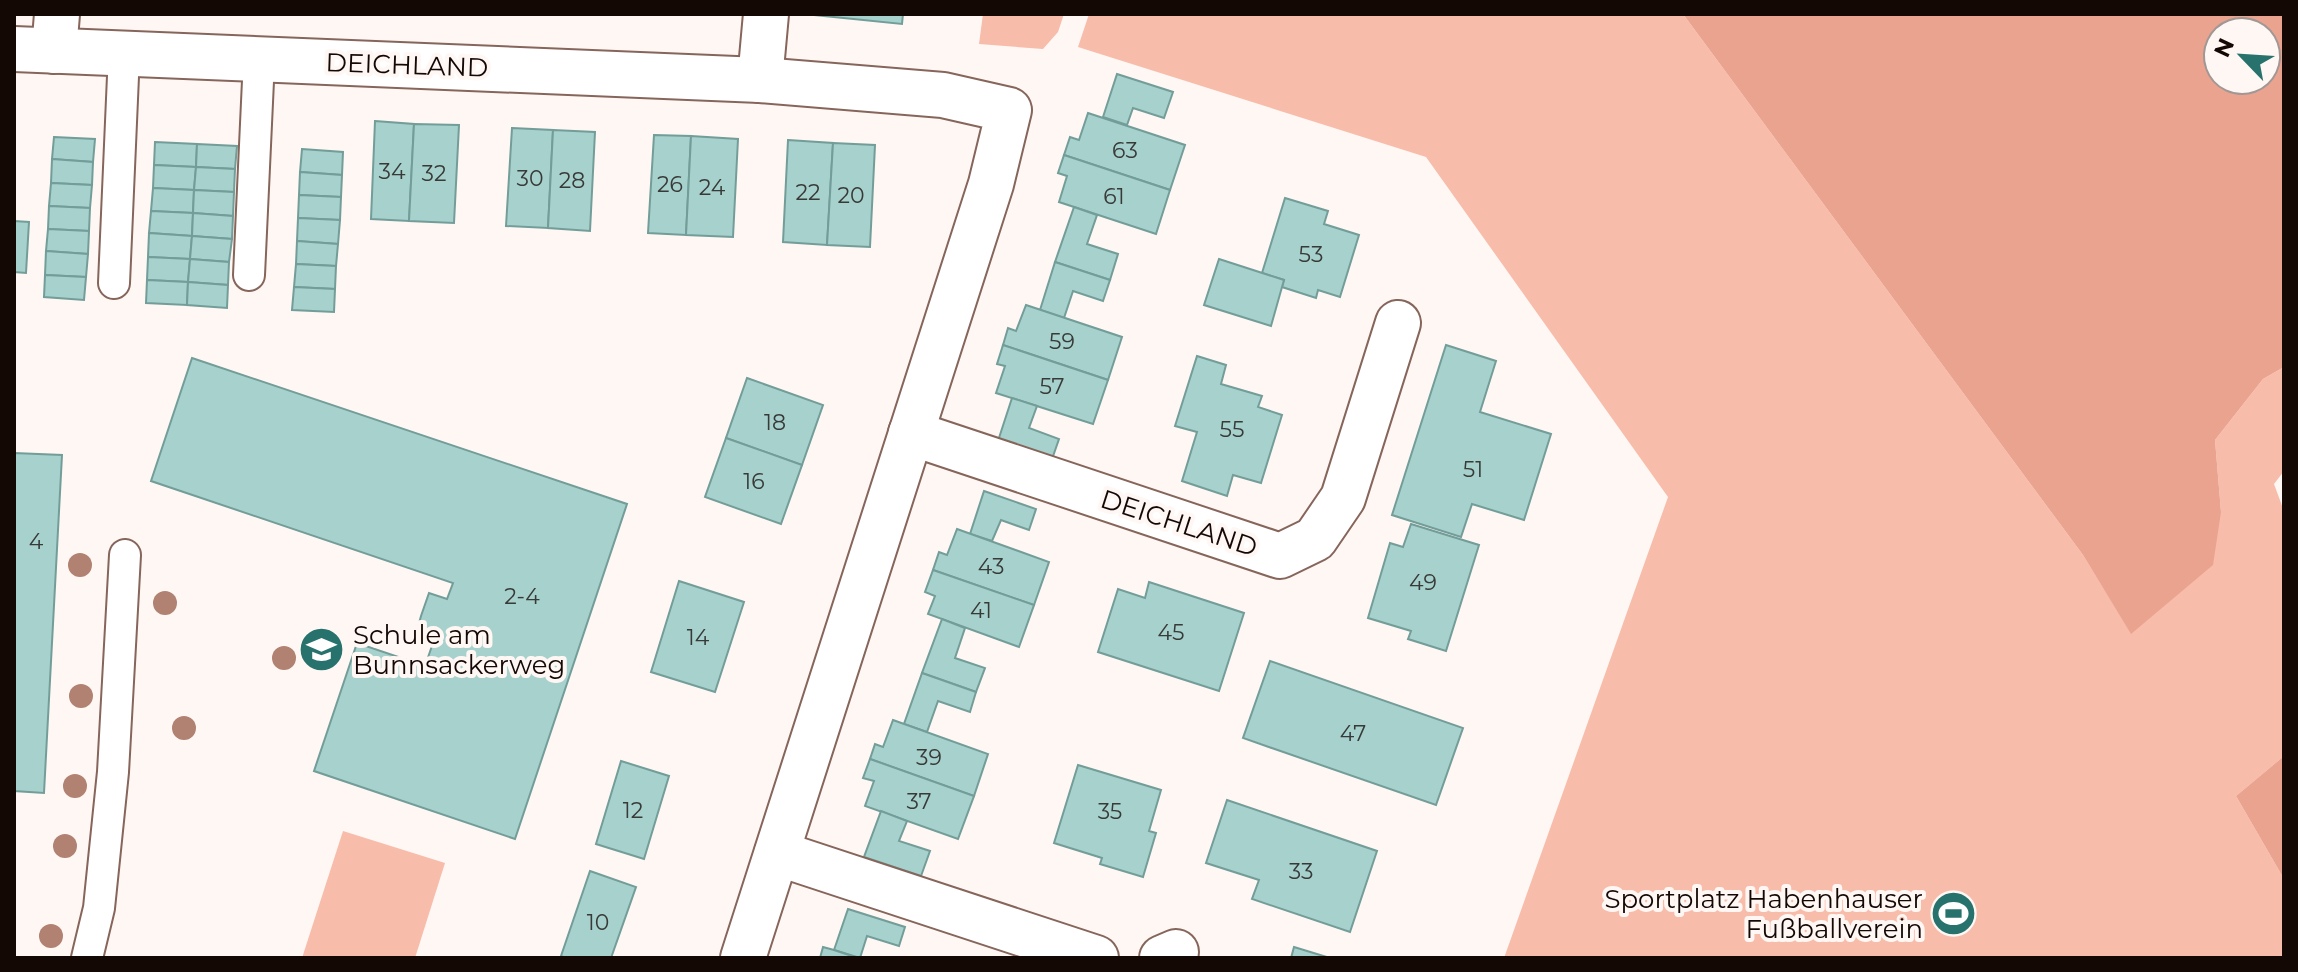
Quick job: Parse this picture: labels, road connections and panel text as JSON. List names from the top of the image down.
{
  "streets": {
    "street": ["DEICHLAND"]
  },
  "places": {
    "school or university": ["Schule am Bunnsackerweg"],
    "sports": ["Sportplatz Habenhauser Fußballverein"]
  },
  "house_numbers": [
    "63",
    "34",
    "32",
    "30",
    "28",
    "26",
    "24",
    "22",
    "20",
    "61",
    "53",
    "59",
    "57",
    "18",
    "55",
    "51",
    "16",
    "4",
    "43",
    "49",
    "2-4",
    "41",
    "45",
    "14",
    "47",
    "39",
    "37",
    "12",
    "35",
    "33",
    "10"
  ],
  "north": "top left"
}
